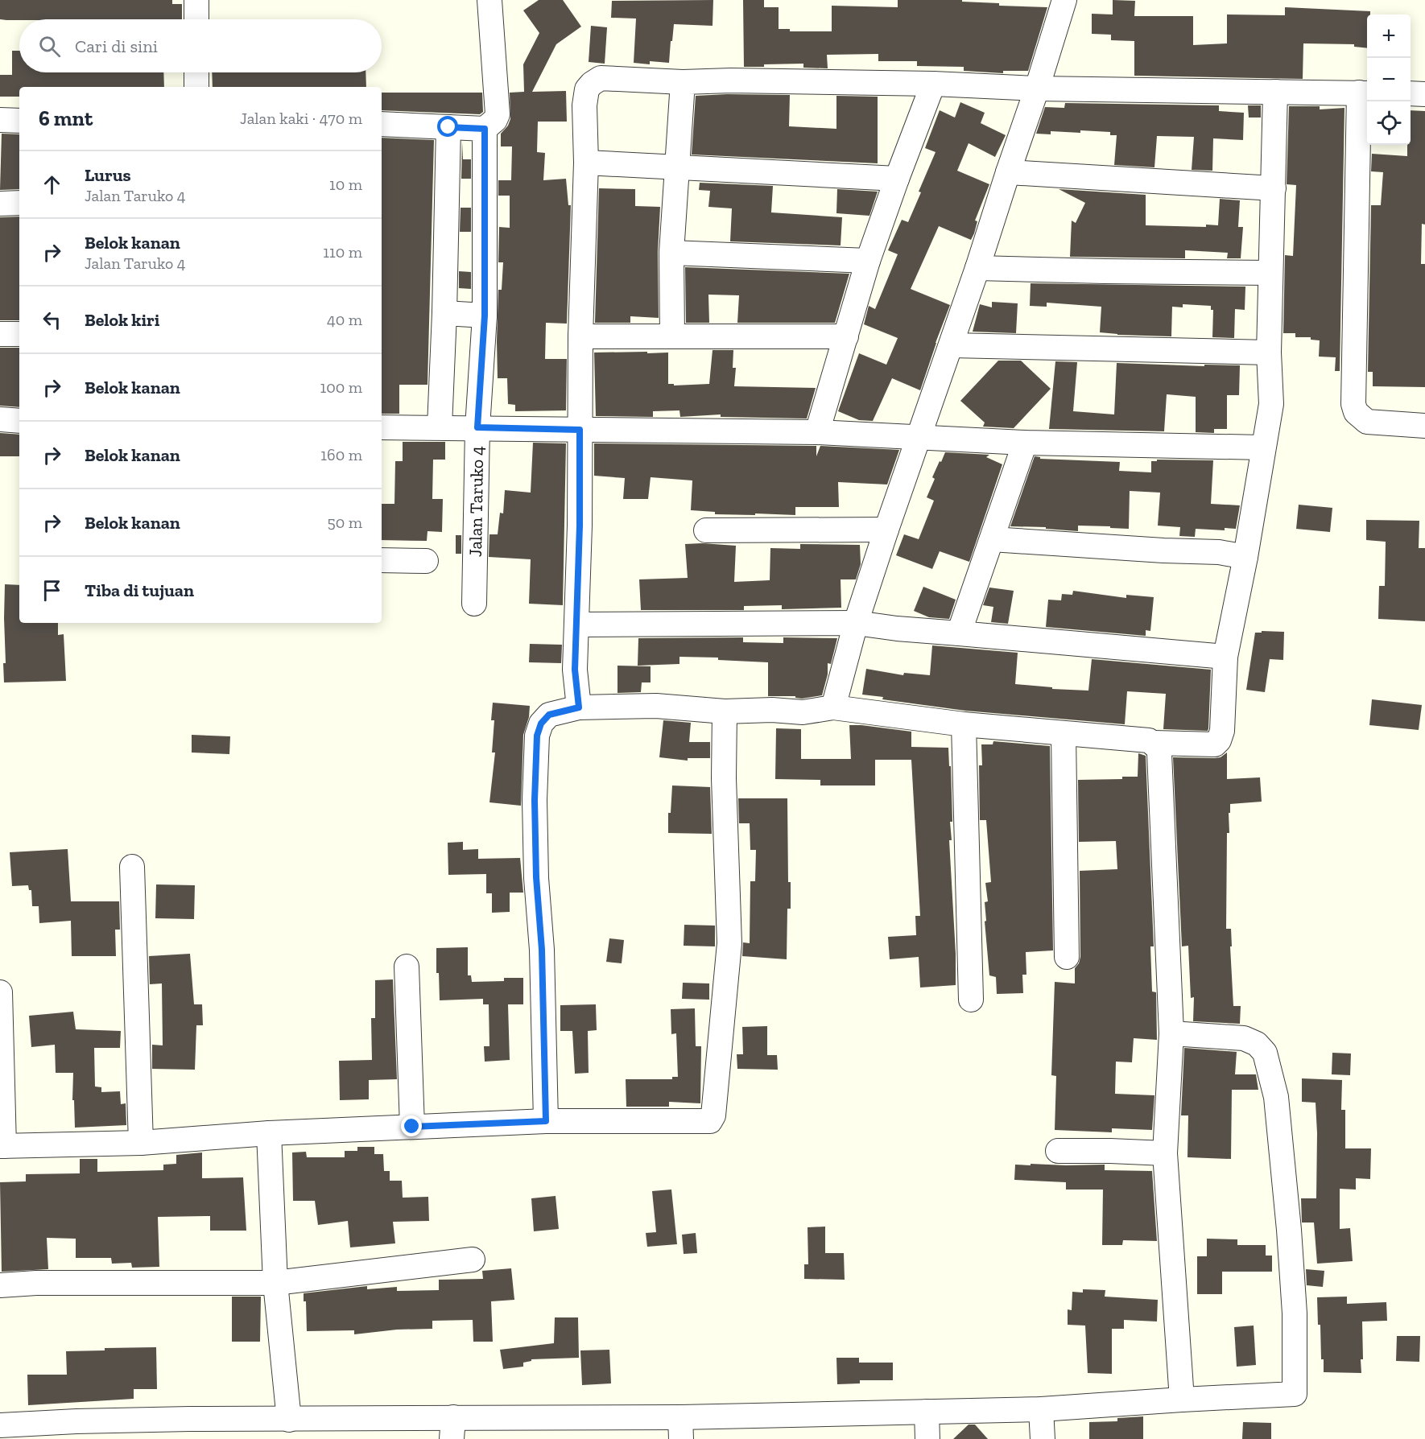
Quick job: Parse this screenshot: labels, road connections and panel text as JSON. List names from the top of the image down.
{
  "streets": {
    "street": ["Jalan Taruko 4"]
  },
  "page": {
    "map_buttons": ["+", "−"],
    "search": "Cari di sini",
    "heading": ["6 mnt", "Jalan kaki · 470 m"],
    "list": [
      ["Lurus", "Jalan Taruko 4", "10 m"],
      ["Belok kanan", "Jalan Taruko 4", "110 m"],
      ["Belok kiri", "40 m"],
      ["Belok kanan", "100 m"],
      ["Belok kanan", "160 m"],
      ["Belok kanan", "50 m"],
      "Tiba di tujuan"
    ]
  }
}
